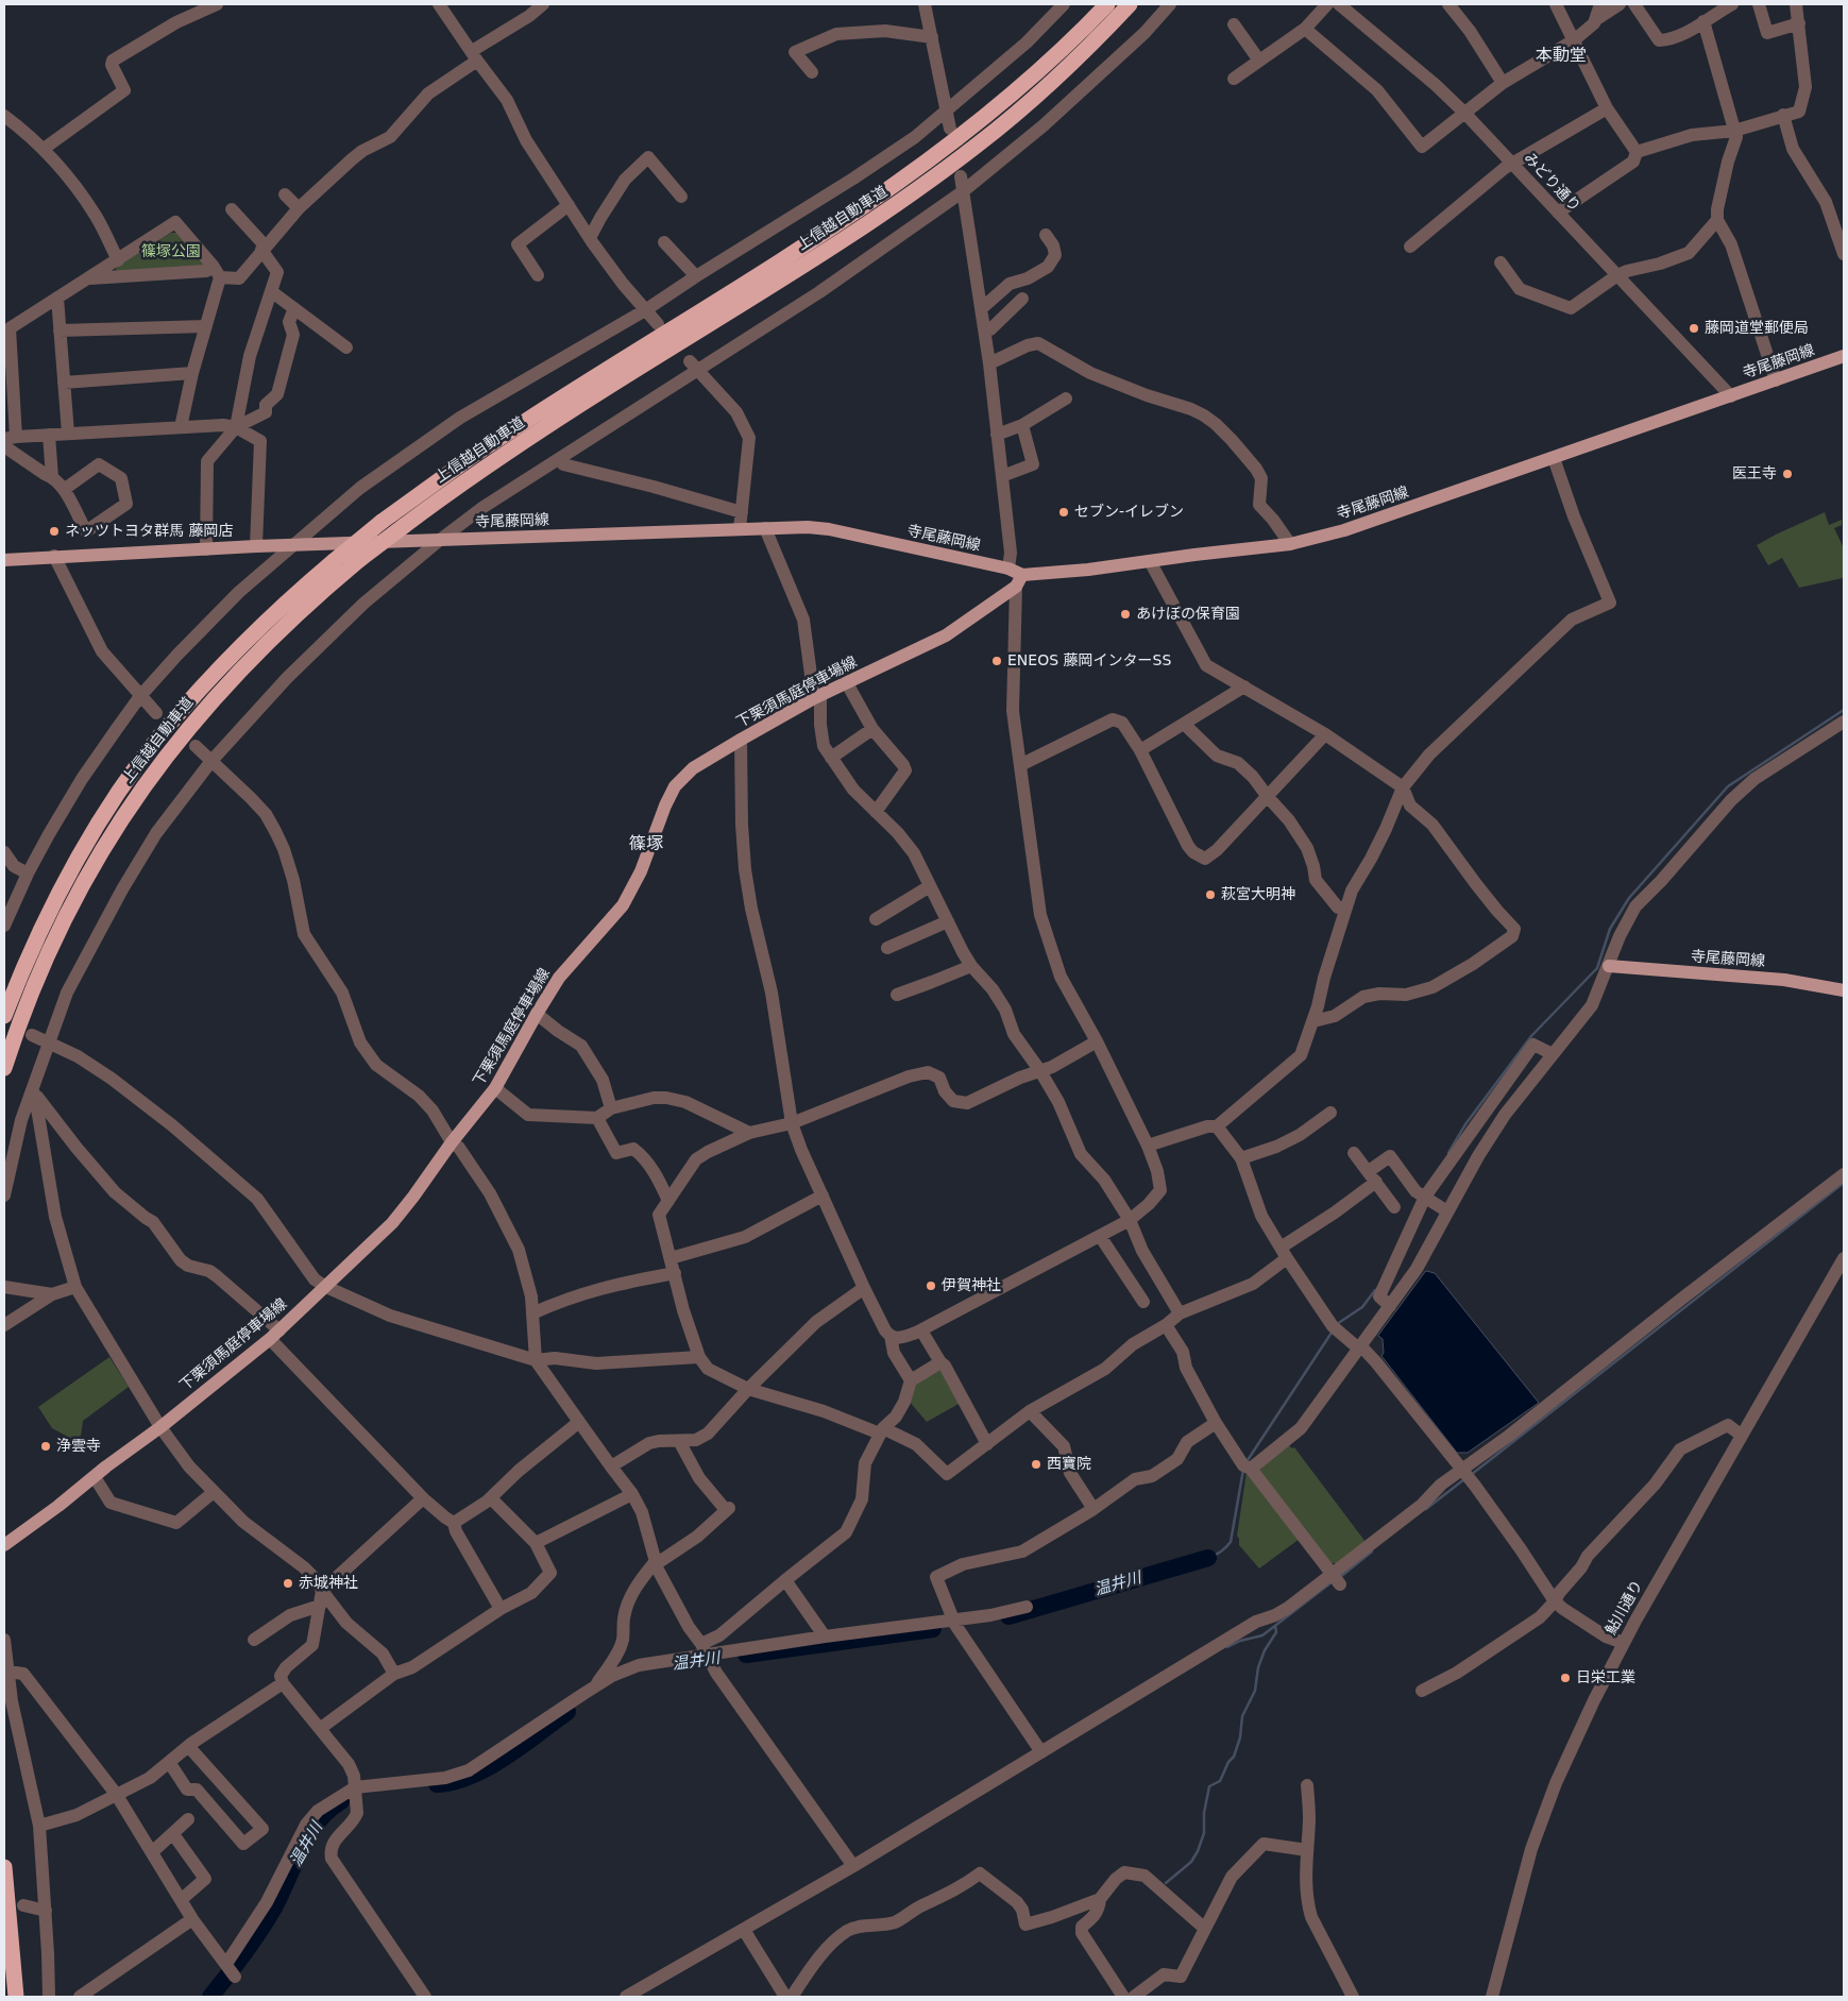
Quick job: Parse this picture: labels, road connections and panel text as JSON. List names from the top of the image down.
{
  "streets": {
    "highway": ["上信越自動車道"],
    "main road": ["寺尾藤岡線", "下栗須馬庭停車場線"],
    "street": ["みどり通り", "鮎川通り"]
  },
  "crossings": [
    ["みどり通り", "寺尾藤岡線"],
    ["寺尾藤岡線", "下栗須馬庭停車場線"]
  ],
  "districts": ["本動堂", "篠塚"],
  "water": ["温井川"],
  "parks": ["篠塚公園"],
  "places": [
    "藤岡道堂郵便局",
    "医王寺",
    "セブン-イレブン",
    "ネッツトヨタ群馬 藤岡店",
    "あけぼの保育園",
    "ENEOS 藤岡インターSS",
    "萩宮大明神",
    "伊賀神社",
    "浄雲寺",
    "西寶院",
    "赤城神社",
    "日栄工業"
  ]
}
